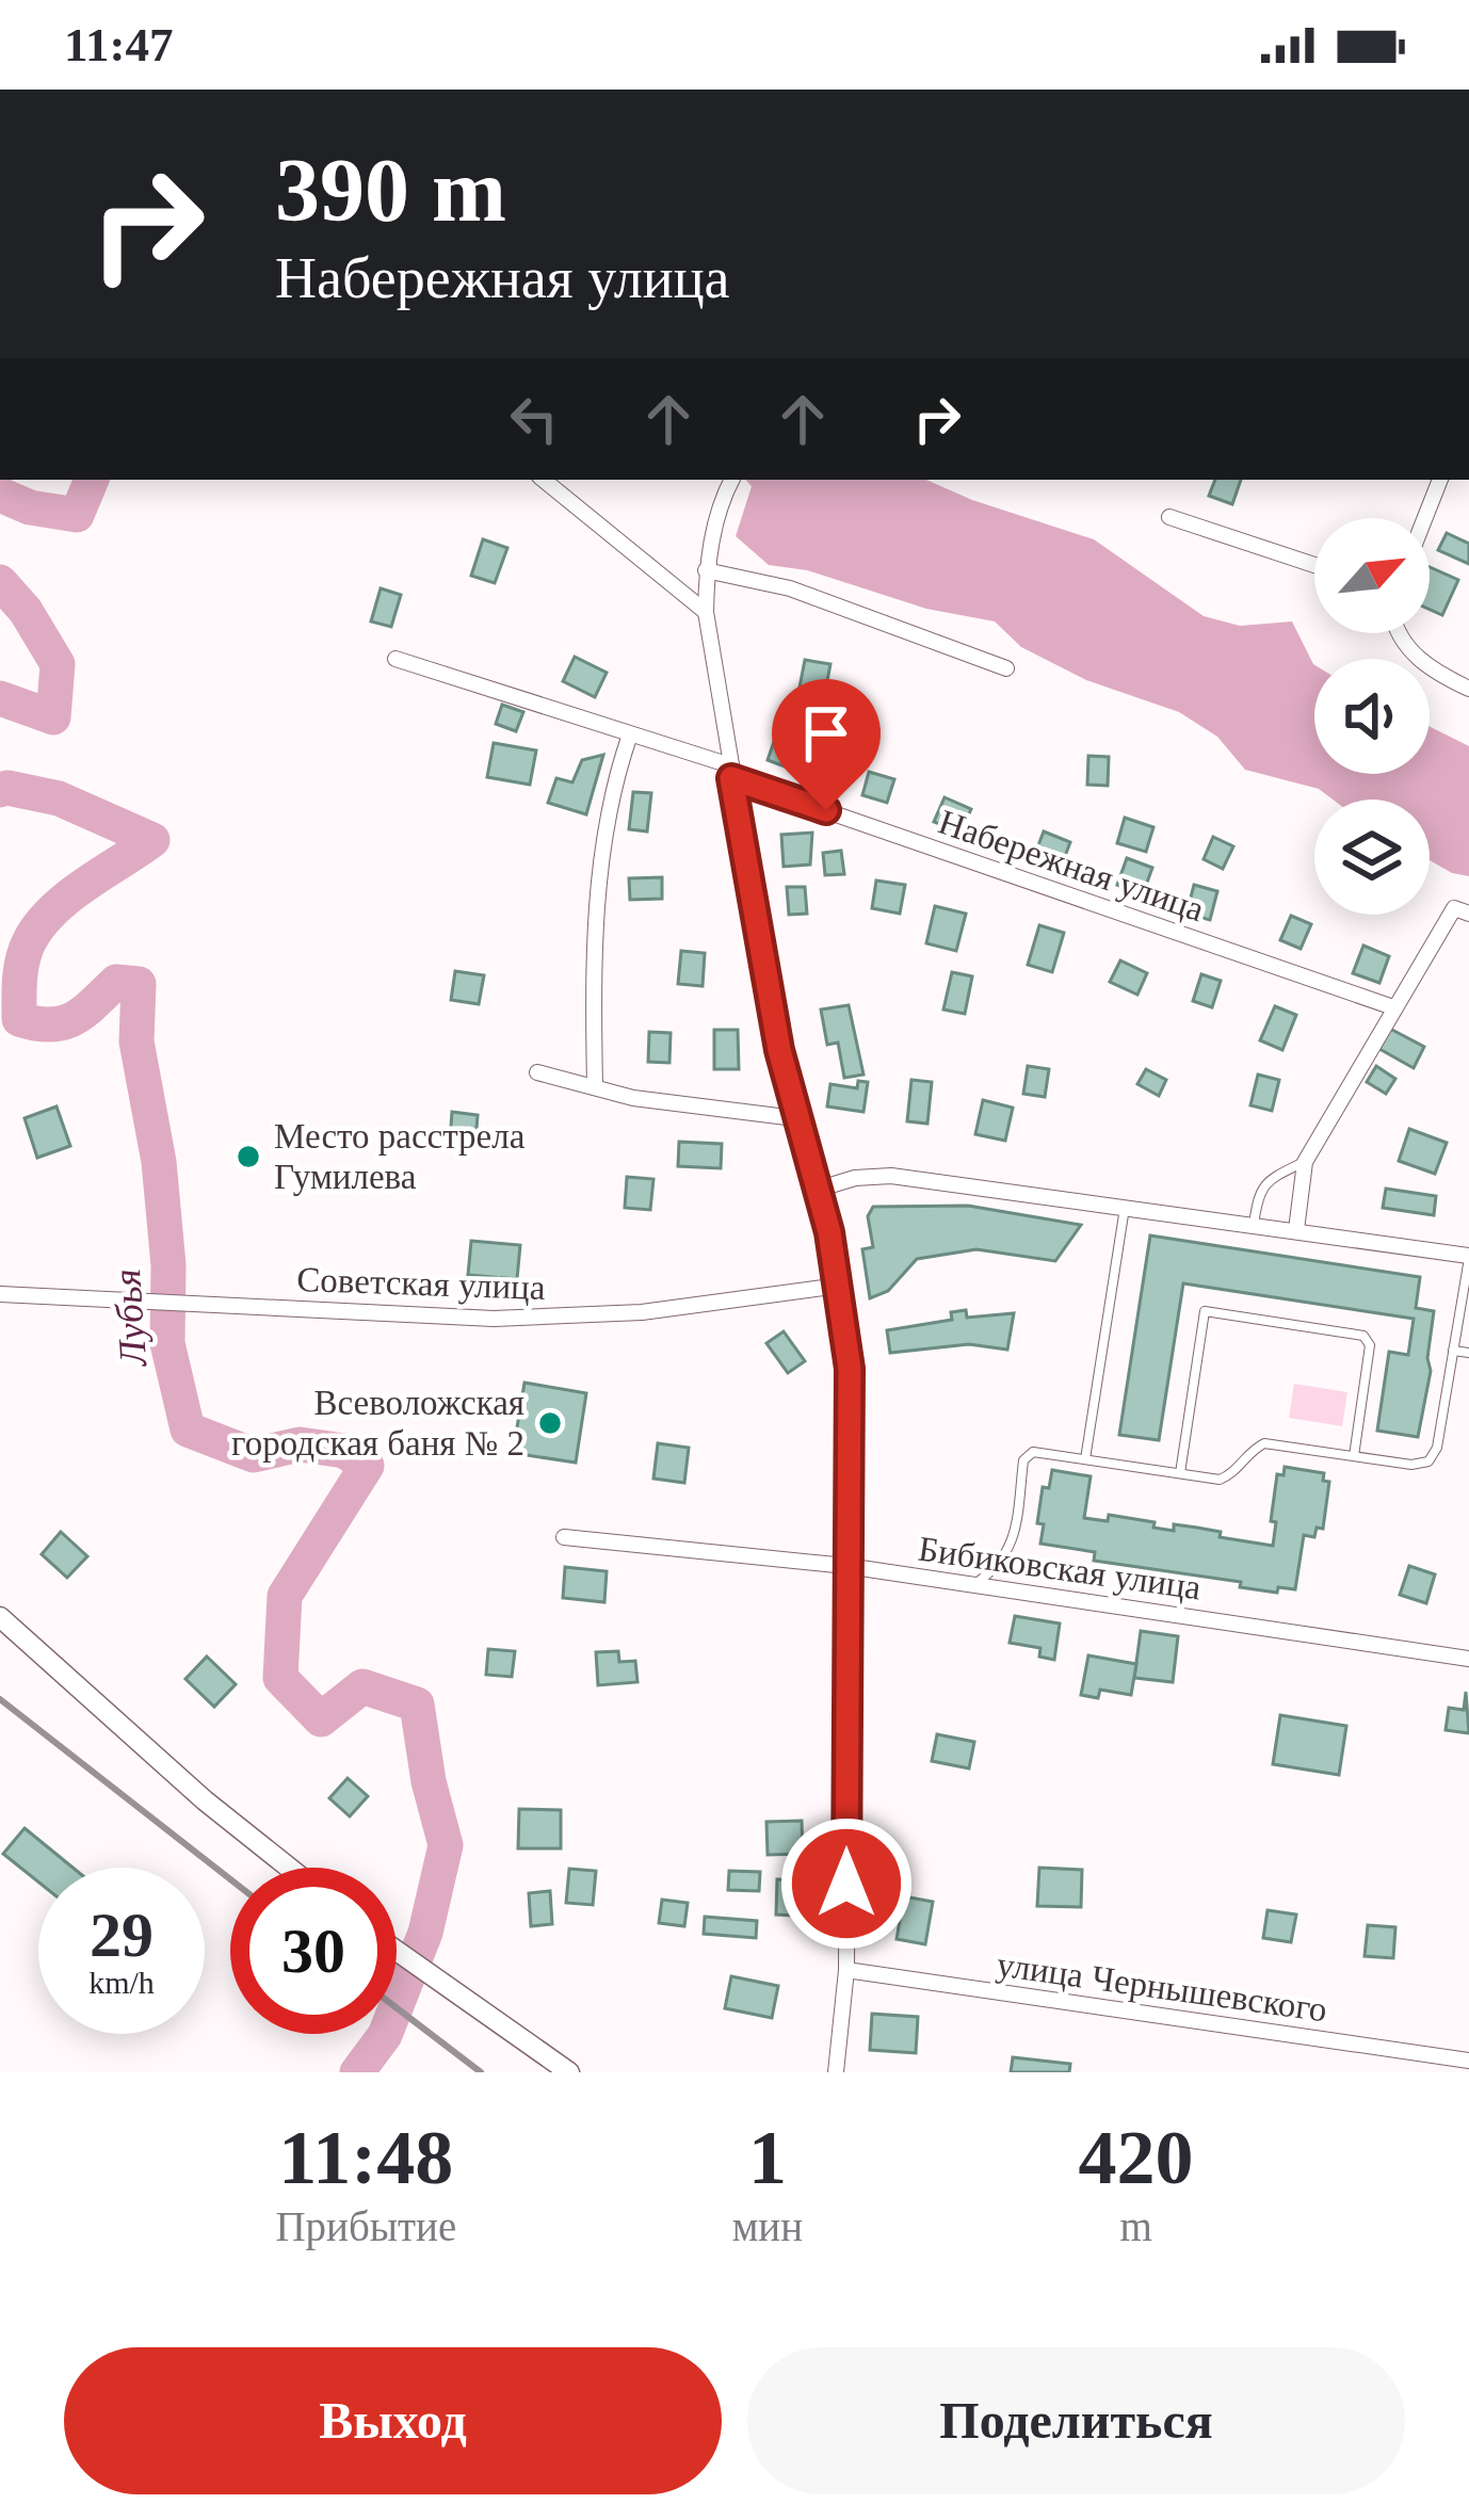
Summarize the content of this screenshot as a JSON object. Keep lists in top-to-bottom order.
{
  "streets": {
    "street": [
      "Набережная улица",
      "Советская улица",
      "Бибиковская улица",
      "улица Чернышевского"
    ]
  },
  "water": ["Лубья"],
  "places": ["Место расстрела Гумилева", "Всеволожская городская баня № 2"],
  "north": "top right",
  "page": {
    "status": "11:47",
    "turn": ["390 m", "Набережная улица"],
    "speed": "29 km/h",
    "limit": "30",
    "eta": [
      "11:48",
      "Прибытие",
      "1",
      "мин",
      "420",
      "m"
    ],
    "buttons": ["Выход", "Поделиться"]
  }
}
